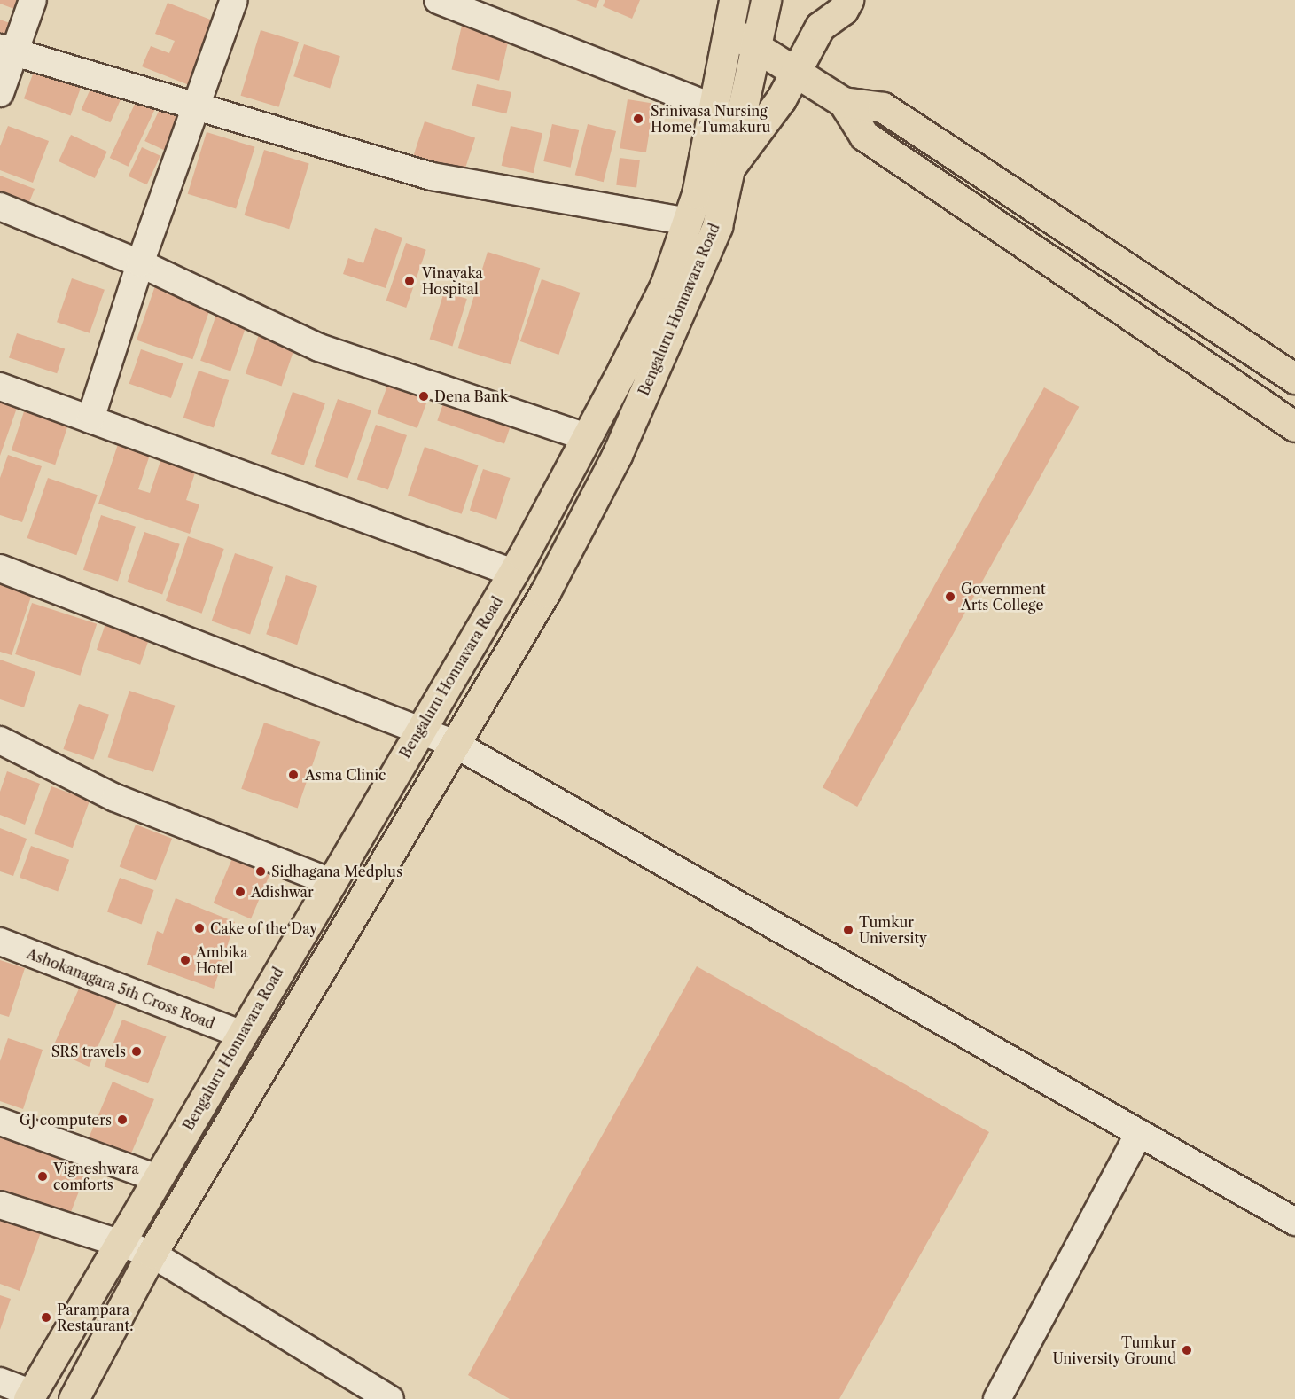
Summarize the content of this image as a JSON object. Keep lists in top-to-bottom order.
{
  "streets": {
    "main road": ["Bengaluru Honnavara Road"],
    "street": ["Ashokanagara 5th Cross Road"]
  },
  "crossings": [
    ["Bengaluru Honnavara Road", "Ashokanagara 5th Cross Road"]
  ],
  "places": [
    "Srinivasa Nursing Home, Tumakuru",
    "Vinayaka Hospital",
    "Dena Bank",
    "Government Arts College",
    "Asma Clinic",
    "Sidhagana Medplus",
    "Adishwar",
    "Cake of the Day",
    "Tumkur University",
    "Ambika Hotel",
    "SRS travels",
    "GJ computers",
    "Vigneshwara comforts",
    "Parampara Restaurant.",
    "Tumkur University Ground"
  ]
}
